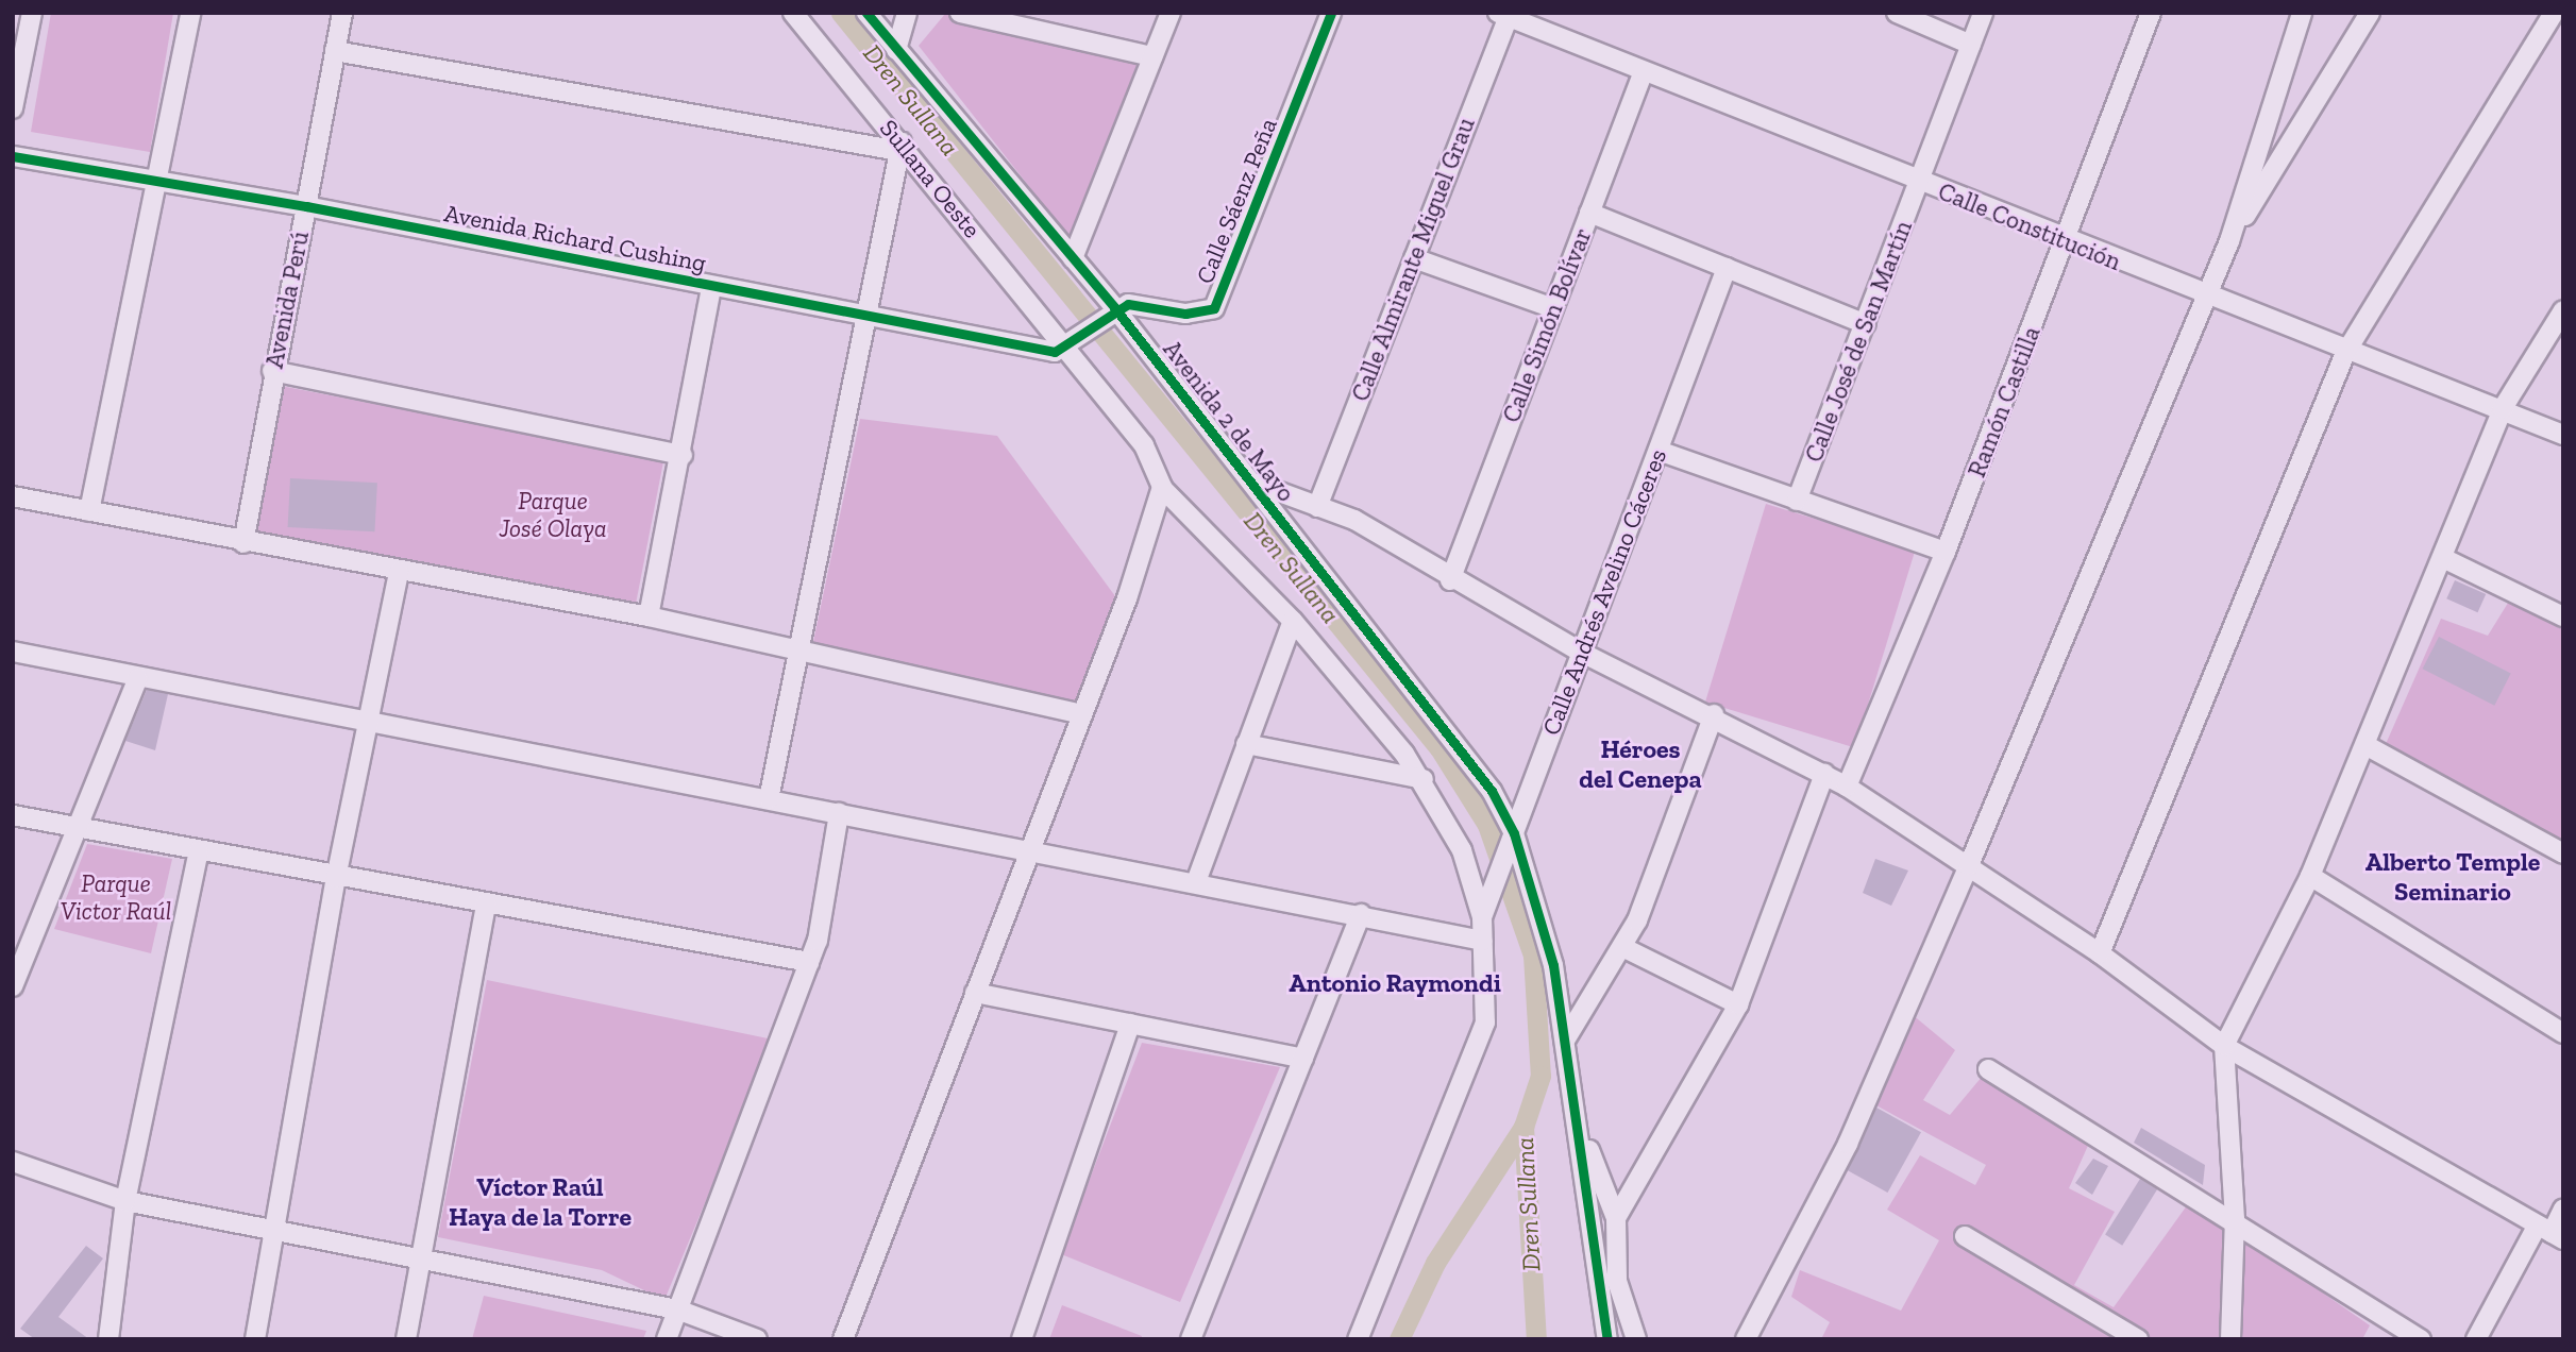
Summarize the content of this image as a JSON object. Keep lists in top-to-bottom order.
{
  "streets": {
    "street": [
      "Sullana Oeste",
      "Calle Sáenz Peña",
      "Calle Constitución",
      "Avenida Richard Cushing",
      "Calle Almirante Miguel Grau",
      "Avenida Perú",
      "Calle Simón Bolívar",
      "Calle José de San Martín",
      "Ramón Castilla",
      "Avenida 2 de Mayo",
      "Calle Andrés Avelino Cáceres"
    ]
  },
  "crossings": [
    ["Sullana Oeste", "Avenida Richard Cushing"],
    ["Calle Sáenz Peña", "Avenida 2 de Mayo"],
    ["Calle Constitución", "Calle Almirante Miguel Grau"],
    ["Calle Constitución", "Calle Simón Bolívar"],
    ["Calle Constitución", "Calle José de San Martín"],
    ["Calle Constitución", "Ramón Castilla"],
    ["Avenida Richard Cushing", "Avenida Perú"],
    ["Avenida 2 de Mayo", "Calle Andrés Avelino Cáceres"]
  ],
  "districts": [
    "Héroes del Cenepa",
    "Alberto Temple Seminario",
    "Antonio Raymondi",
    "Víctor Raúl Haya de la Torre"
  ],
  "water": ["Dren Sullana"],
  "parks": ["Parque José Olaya", "Parque Victor Raúl"]
}
